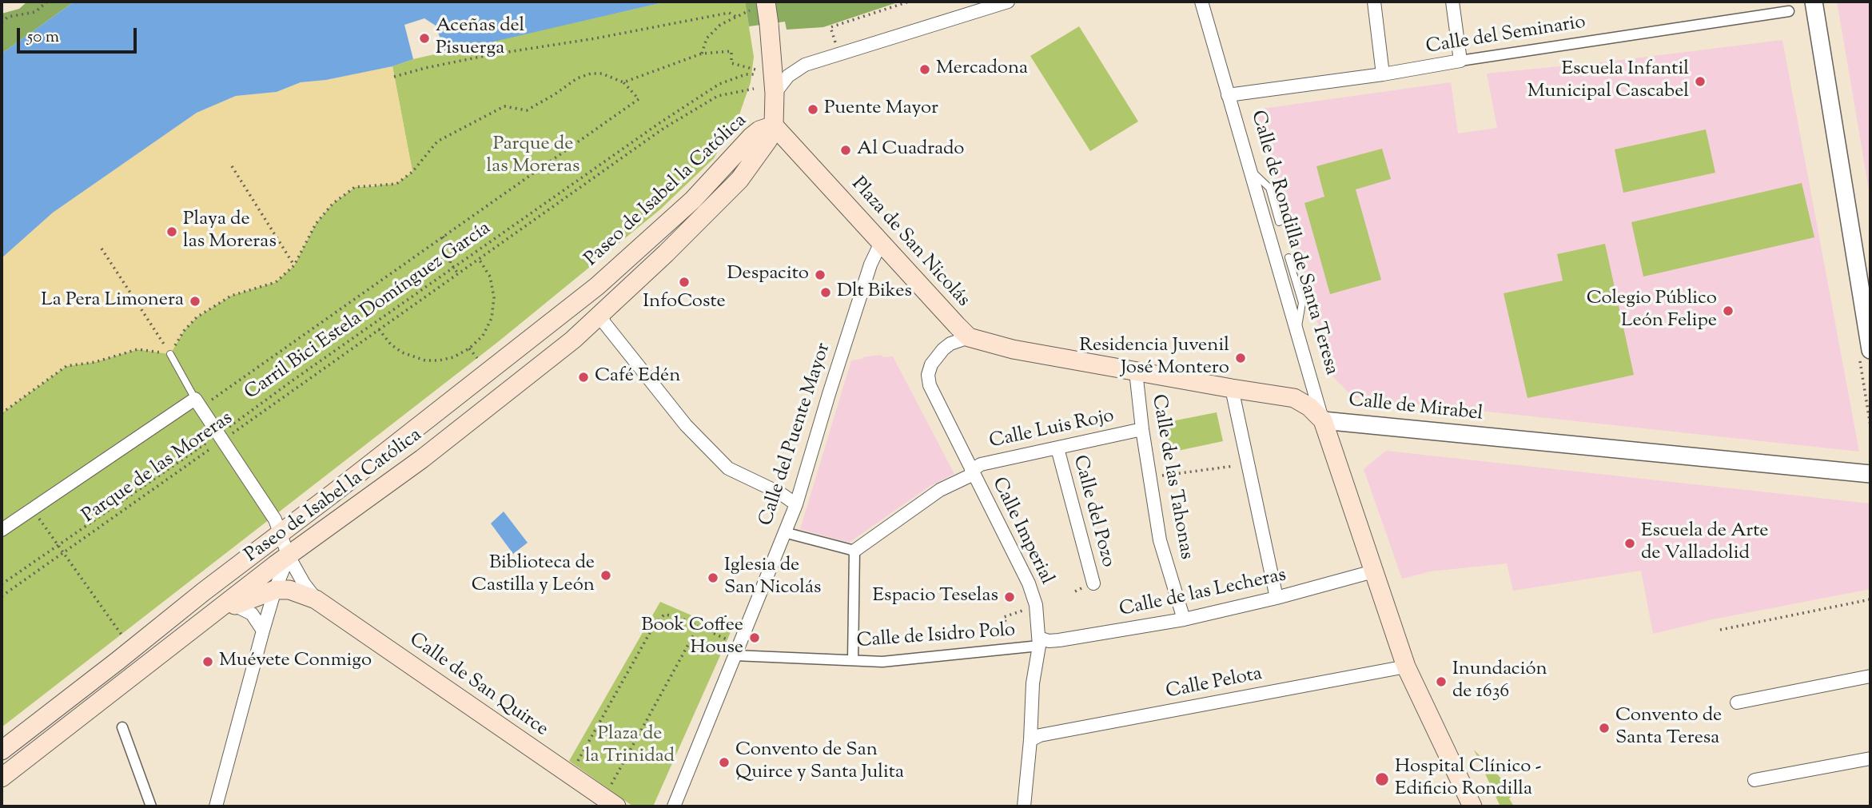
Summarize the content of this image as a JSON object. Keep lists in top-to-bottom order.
{
  "streets": {
    "main road": [
      "Paseo de Isabel la Católica",
      "Plaza de San Nicolás",
      "Calle de Rondilla de Santa Teresa",
      "Calle de Mirabel",
      "Calle de San Quirce"
    ],
    "street": [
      "Calle del Seminario",
      "Calle Luis Rojo",
      "Calle del Puente Mayor",
      "Calle de las Tahonas",
      "Calle del Pozo",
      "Calle Imperial",
      "Calle de las Lecheras",
      "Calle de Isidro Polo",
      "Calle Pelota"
    ],
    "path": ["Carril Bici Estela Domínguez García", "Parque de las Moreras"]
  },
  "crossings": [
    ["Calle del Seminario", "Calle de Rondilla de Santa Teresa"],
    ["Paseo de Isabel la Católica", "Plaza de San Nicolás"],
    ["Paseo de Isabel la Católica", "Calle de San Quirce"],
    ["Plaza de San Nicolás", "Calle de Mirabel"],
    ["Plaza de San Nicolás", "Calle del Puente Mayor"],
    ["Plaza de San Nicolás", "Calle Imperial"],
    ["Calle de Rondilla de Santa Teresa", "Calle de Mirabel"],
    ["Calle de Rondilla de Santa Teresa", "Calle de las Lecheras"],
    ["Calle de Rondilla de Santa Teresa", "Calle Pelota"],
    ["Carril Bici Estela Domínguez García", "Parque de las Moreras"],
    ["Carril Bici Estela Domínguez García", "Calle de San Quirce"],
    ["Calle de Mirabel", "Calle de las Tahonas"],
    ["Calle de Mirabel", "Calle Imperial"],
    ["Calle Luis Rojo", "Calle de las Tahonas"],
    ["Calle Luis Rojo", "Calle del Pozo"],
    ["Calle Luis Rojo", "Calle Imperial"],
    ["Calle del Puente Mayor", "Calle de Isidro Polo"],
    ["Parque de las Moreras", "Calle de San Quirce"],
    ["Calle de las Tahonas", "Calle de las Lecheras"],
    ["Calle Imperial", "Calle de las Lecheras"],
    ["Calle Imperial", "Calle de Isidro Polo"],
    ["Calle Imperial", "Calle Pelota"],
    ["Calle de las Lecheras", "Calle de Isidro Polo"]
  ],
  "parks": ["Parque de las Moreras", "Plaza de la Trinidad"],
  "places": [
    "Aceñas del Pisuerga",
    "Mercadona",
    "Escuela Infantil Municipal Cascabel",
    "Puente Mayor",
    "Al Cuadrado",
    "Playa de las Moreras",
    "Despacito",
    "InfoCoste",
    "Dlt Bikes",
    "La Pera Limonera",
    "Colegio Público León Felipe",
    "Residencia Juvenil José Montero",
    "Café Edén",
    "Escuela de Arte de Valladolid",
    "Biblioteca de Castilla y León",
    "Iglesia de San Nicolás",
    "Espacio Teselas",
    "Book Coffee House",
    "Muévete Conmigo",
    "Inundación de 1636",
    "Convento de Santa Teresa",
    "Convento de San Quirce y Santa Julita",
    "Hospital Clínico - Edificio Rondilla"
  ],
  "scale_bar": "50 m"
}
